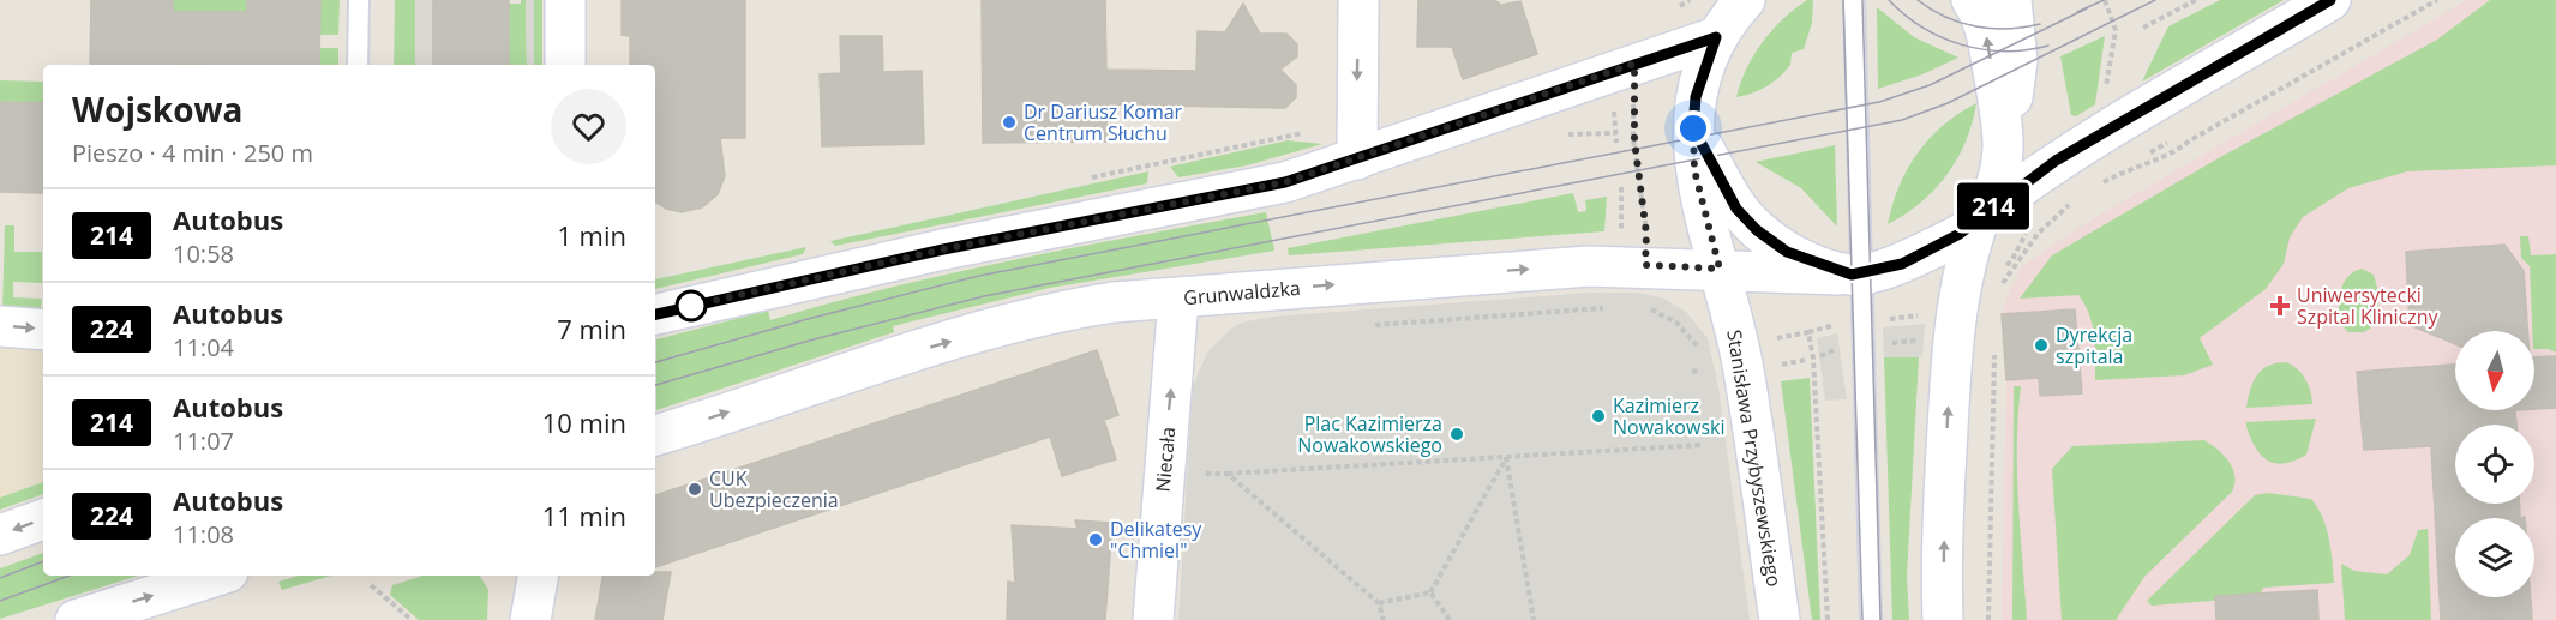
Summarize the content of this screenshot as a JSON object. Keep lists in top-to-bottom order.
{
  "streets": {
    "street": ["Grunwaldzka", "Stanisława Przybyszewskiego", "Niecała"]
  },
  "crossings": [
    ["Grunwaldzka", "Stanisława Przybyszewskiego"],
    ["Grunwaldzka", "Niecała"]
  ],
  "one_way": ["Niecała"],
  "places": {
    "other": [
      "Dr Dariusz Komar Centrum Słuchu",
      "Dyrekcja szpitala",
      "Kazimierz Nowakowski",
      "Plac Kazimierza Nowakowskiego",
      "CUK Ubezpieczenia",
      "Delikatesy \"Chmiel\""
    ],
    "health": ["Uniwersytecki Szpital Kliniczny"]
  },
  "lines": ["bus line 214"],
  "north": "bottom",
  "page": {
    "on_map": "214",
    "heading": ["Wojskowa", "Pieszo · 4 min · 250 m"],
    "list": [
      {
        "mark": "214",
        "name": "Autobus",
        "note": "10:58",
        "value": "1 min"
      },
      {
        "mark": "224",
        "name": "Autobus",
        "note": "11:04",
        "value": "7 min"
      },
      {
        "mark": "214",
        "name": "Autobus",
        "note": "11:07",
        "value": "10 min"
      },
      {
        "mark": "224",
        "name": "Autobus",
        "note": "11:08",
        "value": "11 min"
      }
    ]
  }
}
